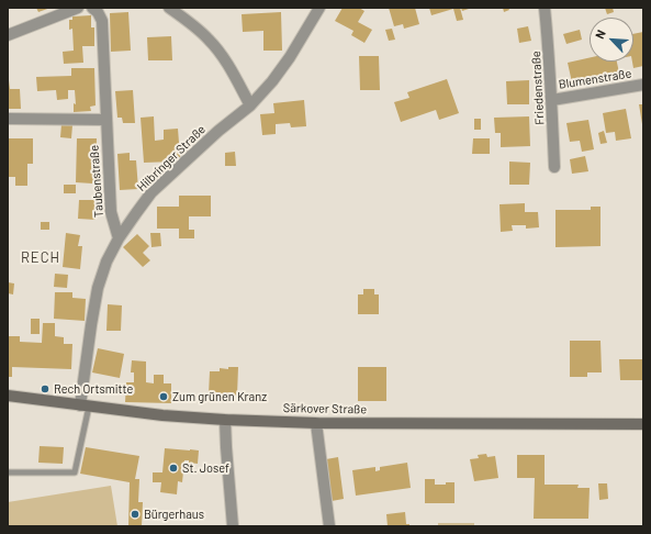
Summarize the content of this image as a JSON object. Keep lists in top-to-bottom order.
{
  "streets": {
    "main road": ["Särkover Straße"],
    "street": [
      "Blumenstraße",
      "Friedenstraße",
      "Hilbringer Straße",
      "Taubenstraße"
    ]
  },
  "crossings": [
    ["Blumenstraße", "Friedenstraße"],
    ["Hilbringer Straße", "Taubenstraße"],
    ["Hilbringer Straße", "Särkover Straße"]
  ],
  "districts": ["RECH"],
  "places": [
    "Rech Ortsmitte",
    "Zum grünen Kranz",
    "St. Josef",
    "Bürgerhaus"
  ],
  "north": "top left"
}
